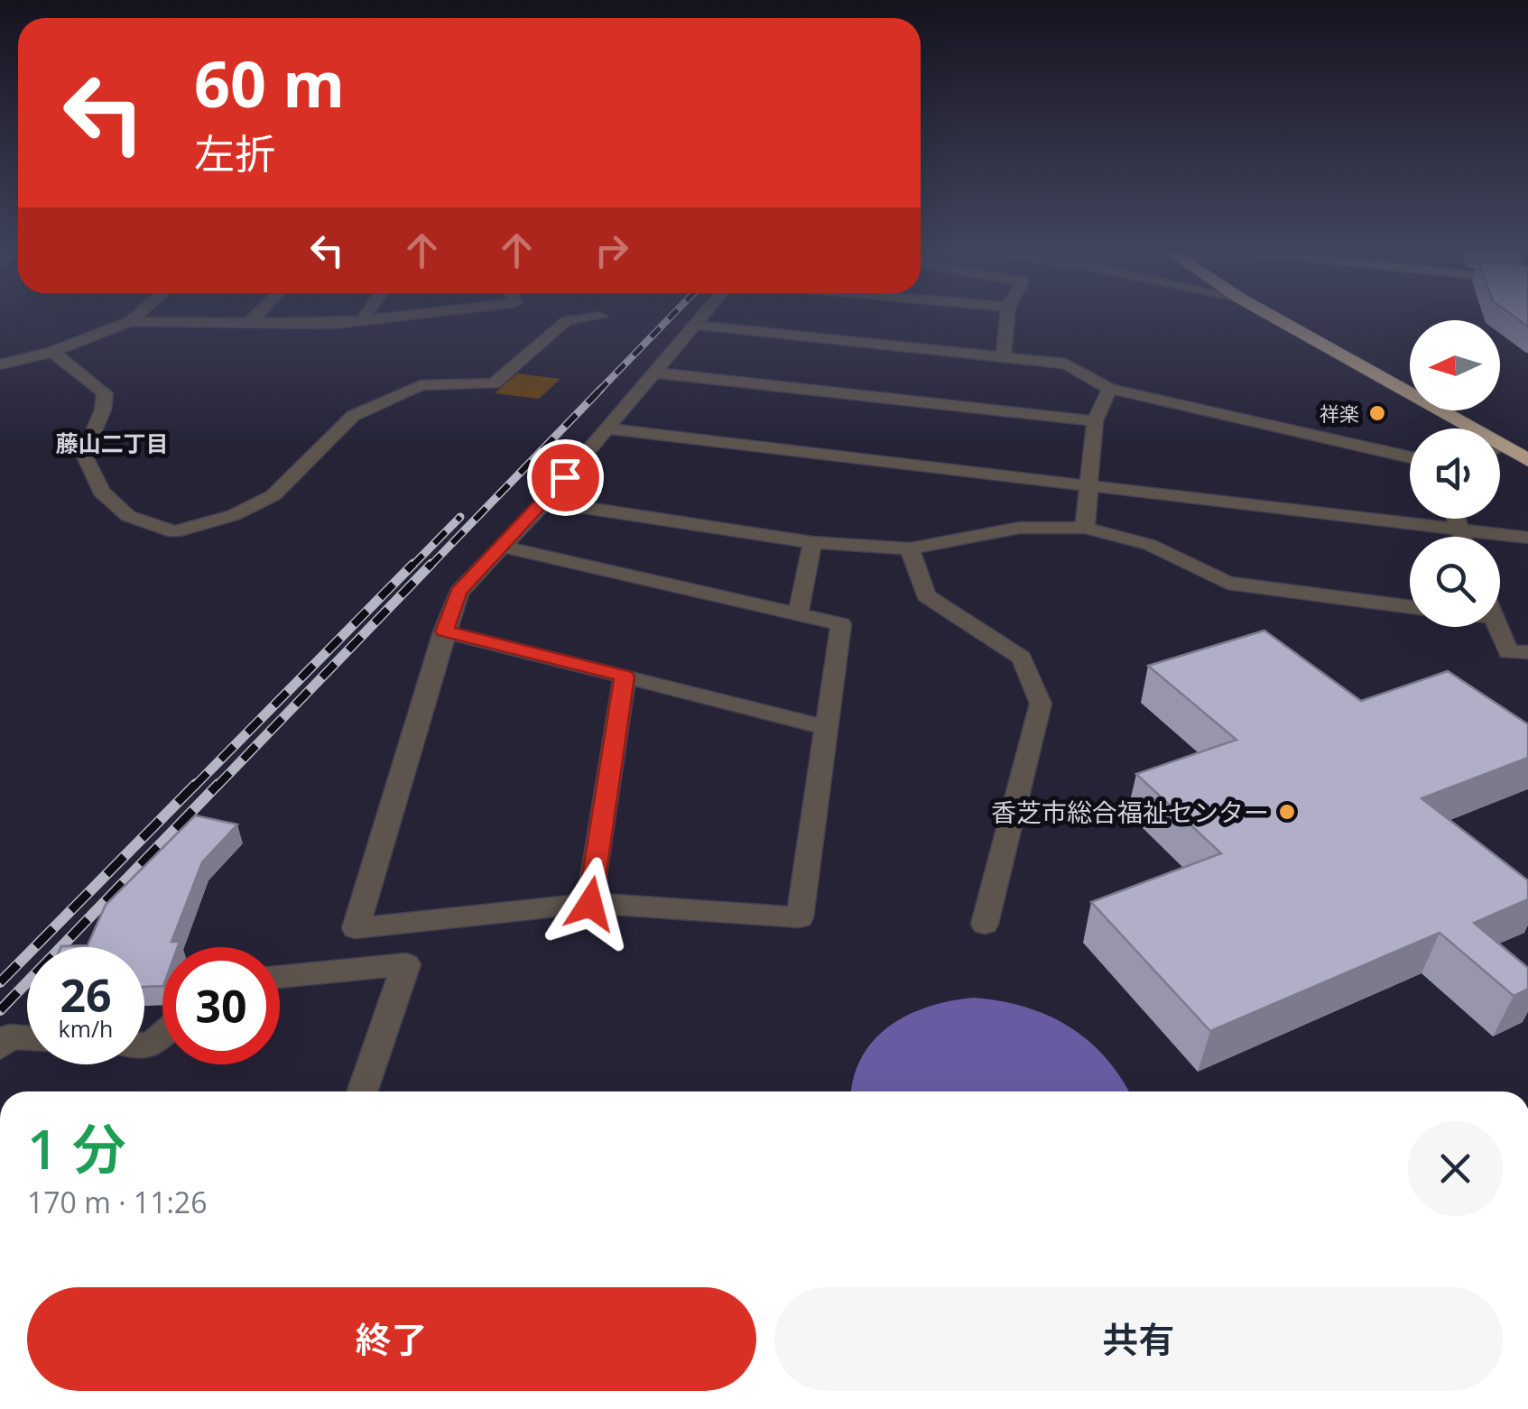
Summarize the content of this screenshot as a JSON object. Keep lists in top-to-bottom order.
{
  "districts": ["藤山二丁目"],
  "places": ["祥楽", "香芝市総合福祉センター"],
  "north": "left",
  "page": {
    "turn": ["60 m", "左折"],
    "speed": "26 km/h",
    "limit": "30",
    "heading": ["1 分", "170 m · 11:26"],
    "buttons": ["終了", "共有"]
  }
}
